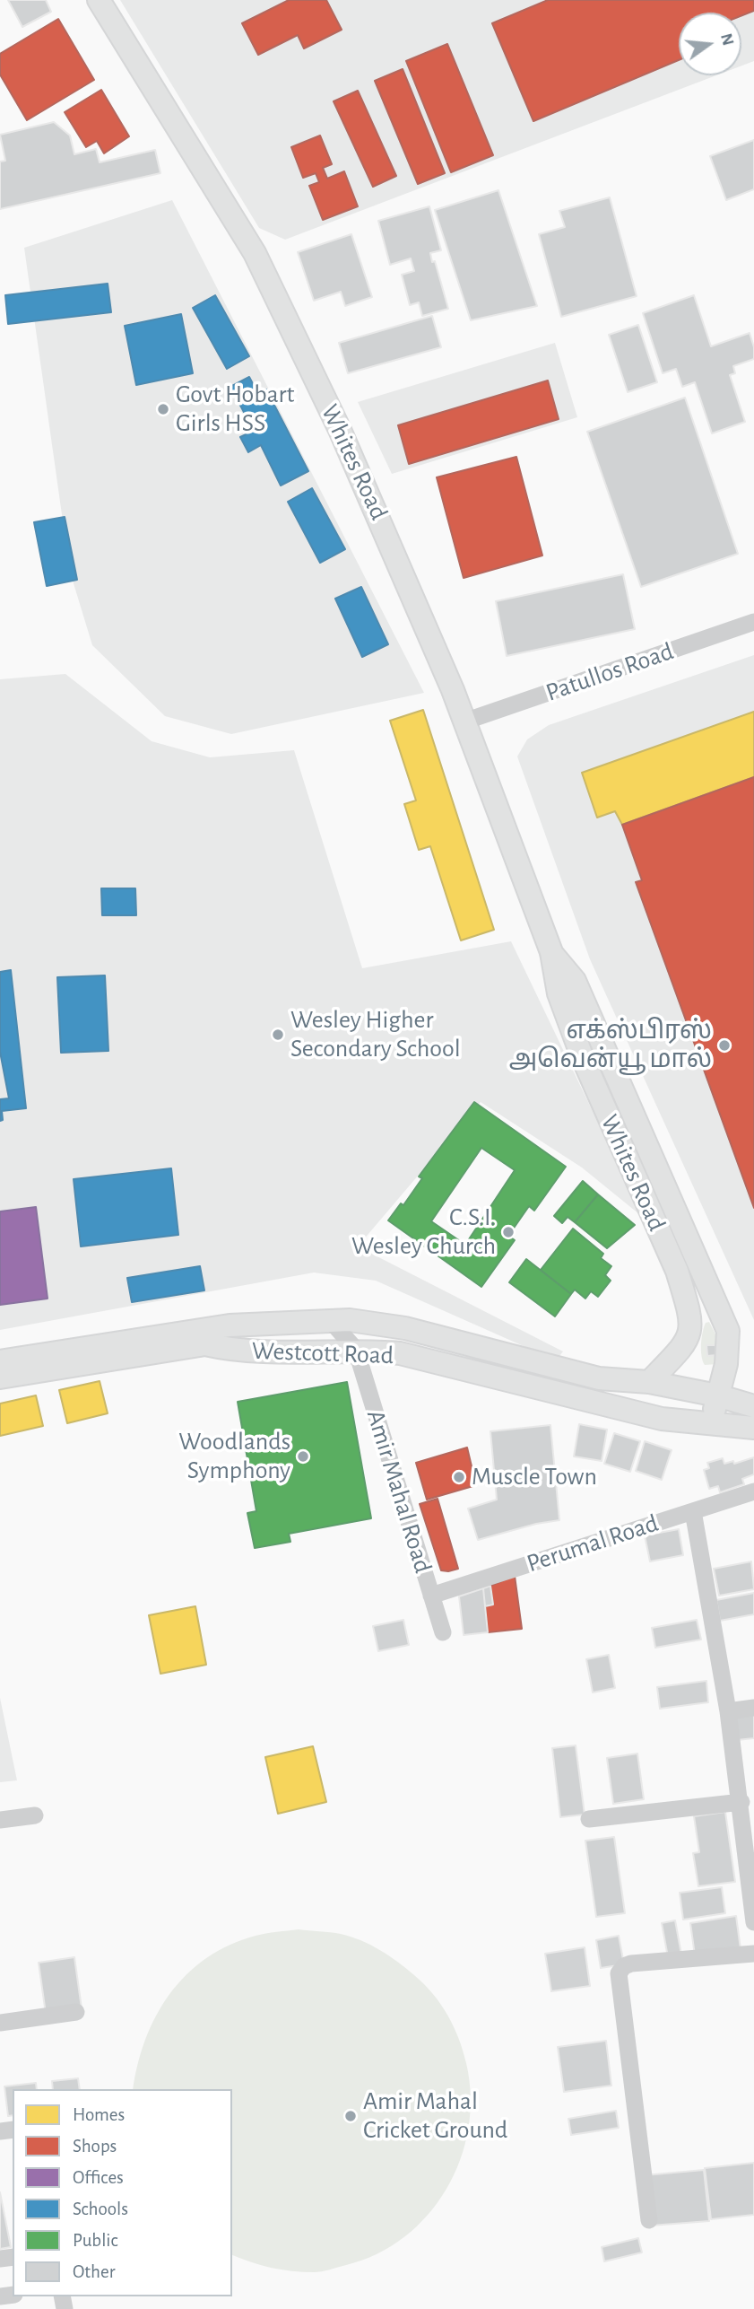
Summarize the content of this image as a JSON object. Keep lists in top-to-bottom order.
{
  "streets": {
    "main road": ["Whites Road", "Westcott Road"],
    "street": ["Patullos Road", "Amir Mahal Road", "Perumal Road"]
  },
  "crossings": [
    ["Whites Road", "Patullos Road"],
    ["Whites Road", "Westcott Road"],
    ["Westcott Road", "Amir Mahal Road"],
    ["Amir Mahal Road", "Perumal Road"]
  ],
  "places": [
    "Govt Hobart Girls HSS",
    "Wesley Higher Secondary School",
    "எக்ஸ்பிரஸ் அவென்யூ மால்",
    "C.S.I. Wesley Church",
    "Woodlands Symphony",
    "Muscle Town",
    "Amir Mahal Cricket Ground"
  ],
  "legend": [
    "Homes",
    "Shops",
    "Offices",
    "Schools",
    "Public",
    "Other"
  ],
  "north": "right"
}
